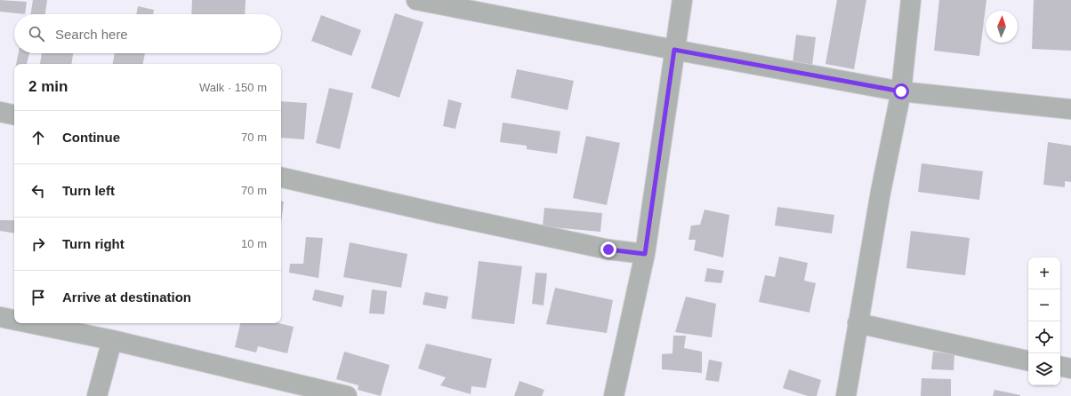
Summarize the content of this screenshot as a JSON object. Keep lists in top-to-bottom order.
{
  "north": "top",
  "page": {
    "search": "Search here",
    "heading": ["2 min", "Walk · 150 m"],
    "list": [
      ["Continue", "70 m"],
      ["Turn left", "70 m"],
      ["Turn right", "10 m"],
      "Arrive at destination"
    ],
    "map_buttons": ["+", "−"]
  }
}
